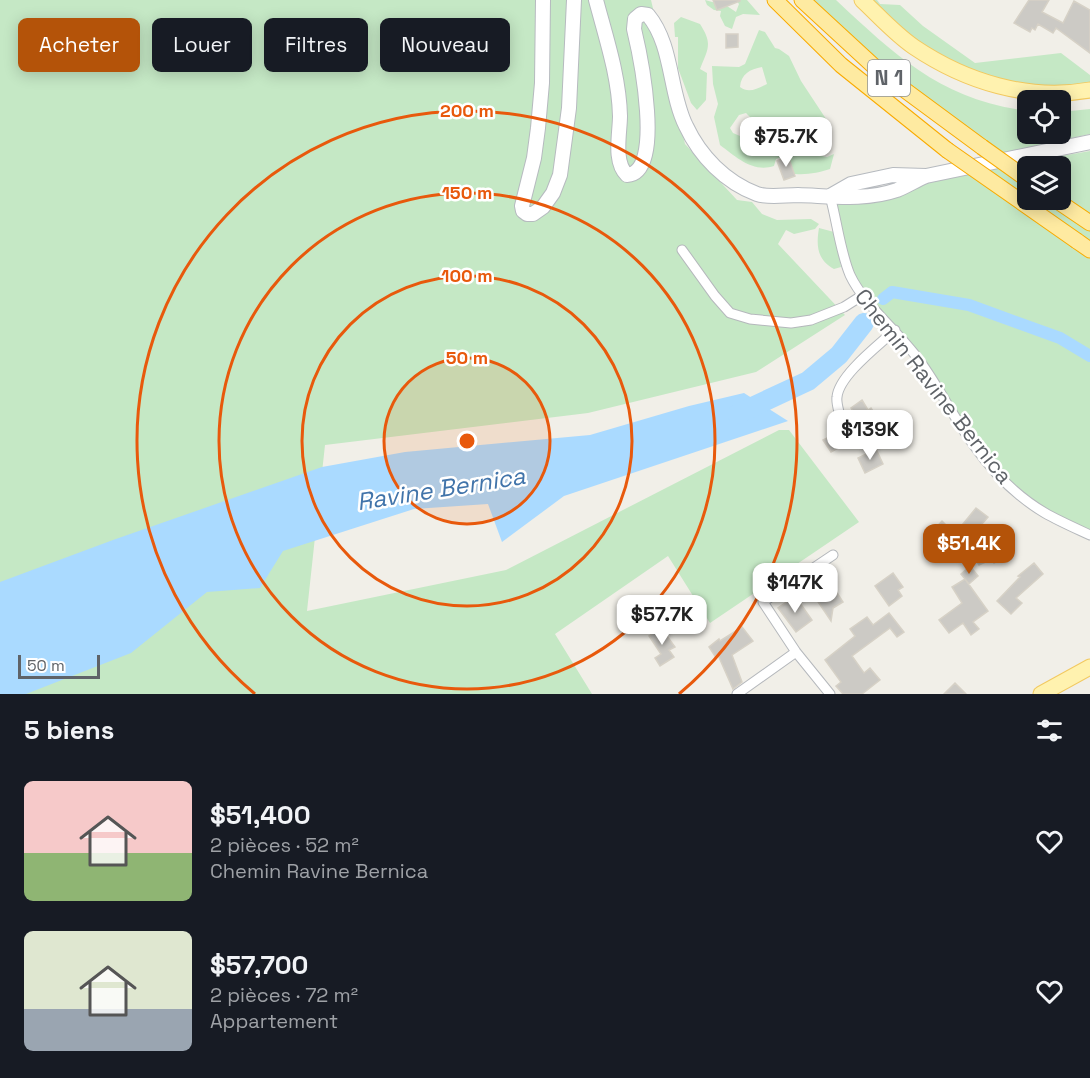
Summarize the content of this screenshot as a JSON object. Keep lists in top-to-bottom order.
{
  "streets": {
    "highway": ["N 1"],
    "street": ["Chemin Ravine Bernica"]
  },
  "water": ["Ravine Bernica"],
  "scale_bar": "50 m",
  "page": {
    "chip": [
      "Acheter",
      "Louer",
      "Filtres",
      "Nouveau"
    ],
    "price": [
      "$75.7K",
      "$139K",
      "$51.4K",
      "$147K",
      "$57.7K"
    ],
    "scale": "50 m",
    "heading": "5 biens",
    "list": [
      {
        "name": "$51,400",
        "note": "2 pièces · 52 m² · Chemin Ravine Bernica"
      },
      {
        "name": "$57,700",
        "note": "2 pièces · 72 m² · Appartement"
      }
    ]
  },
  "rings": [
    "200 m",
    "150 m",
    "100 m",
    "50 m"
  ]
}
